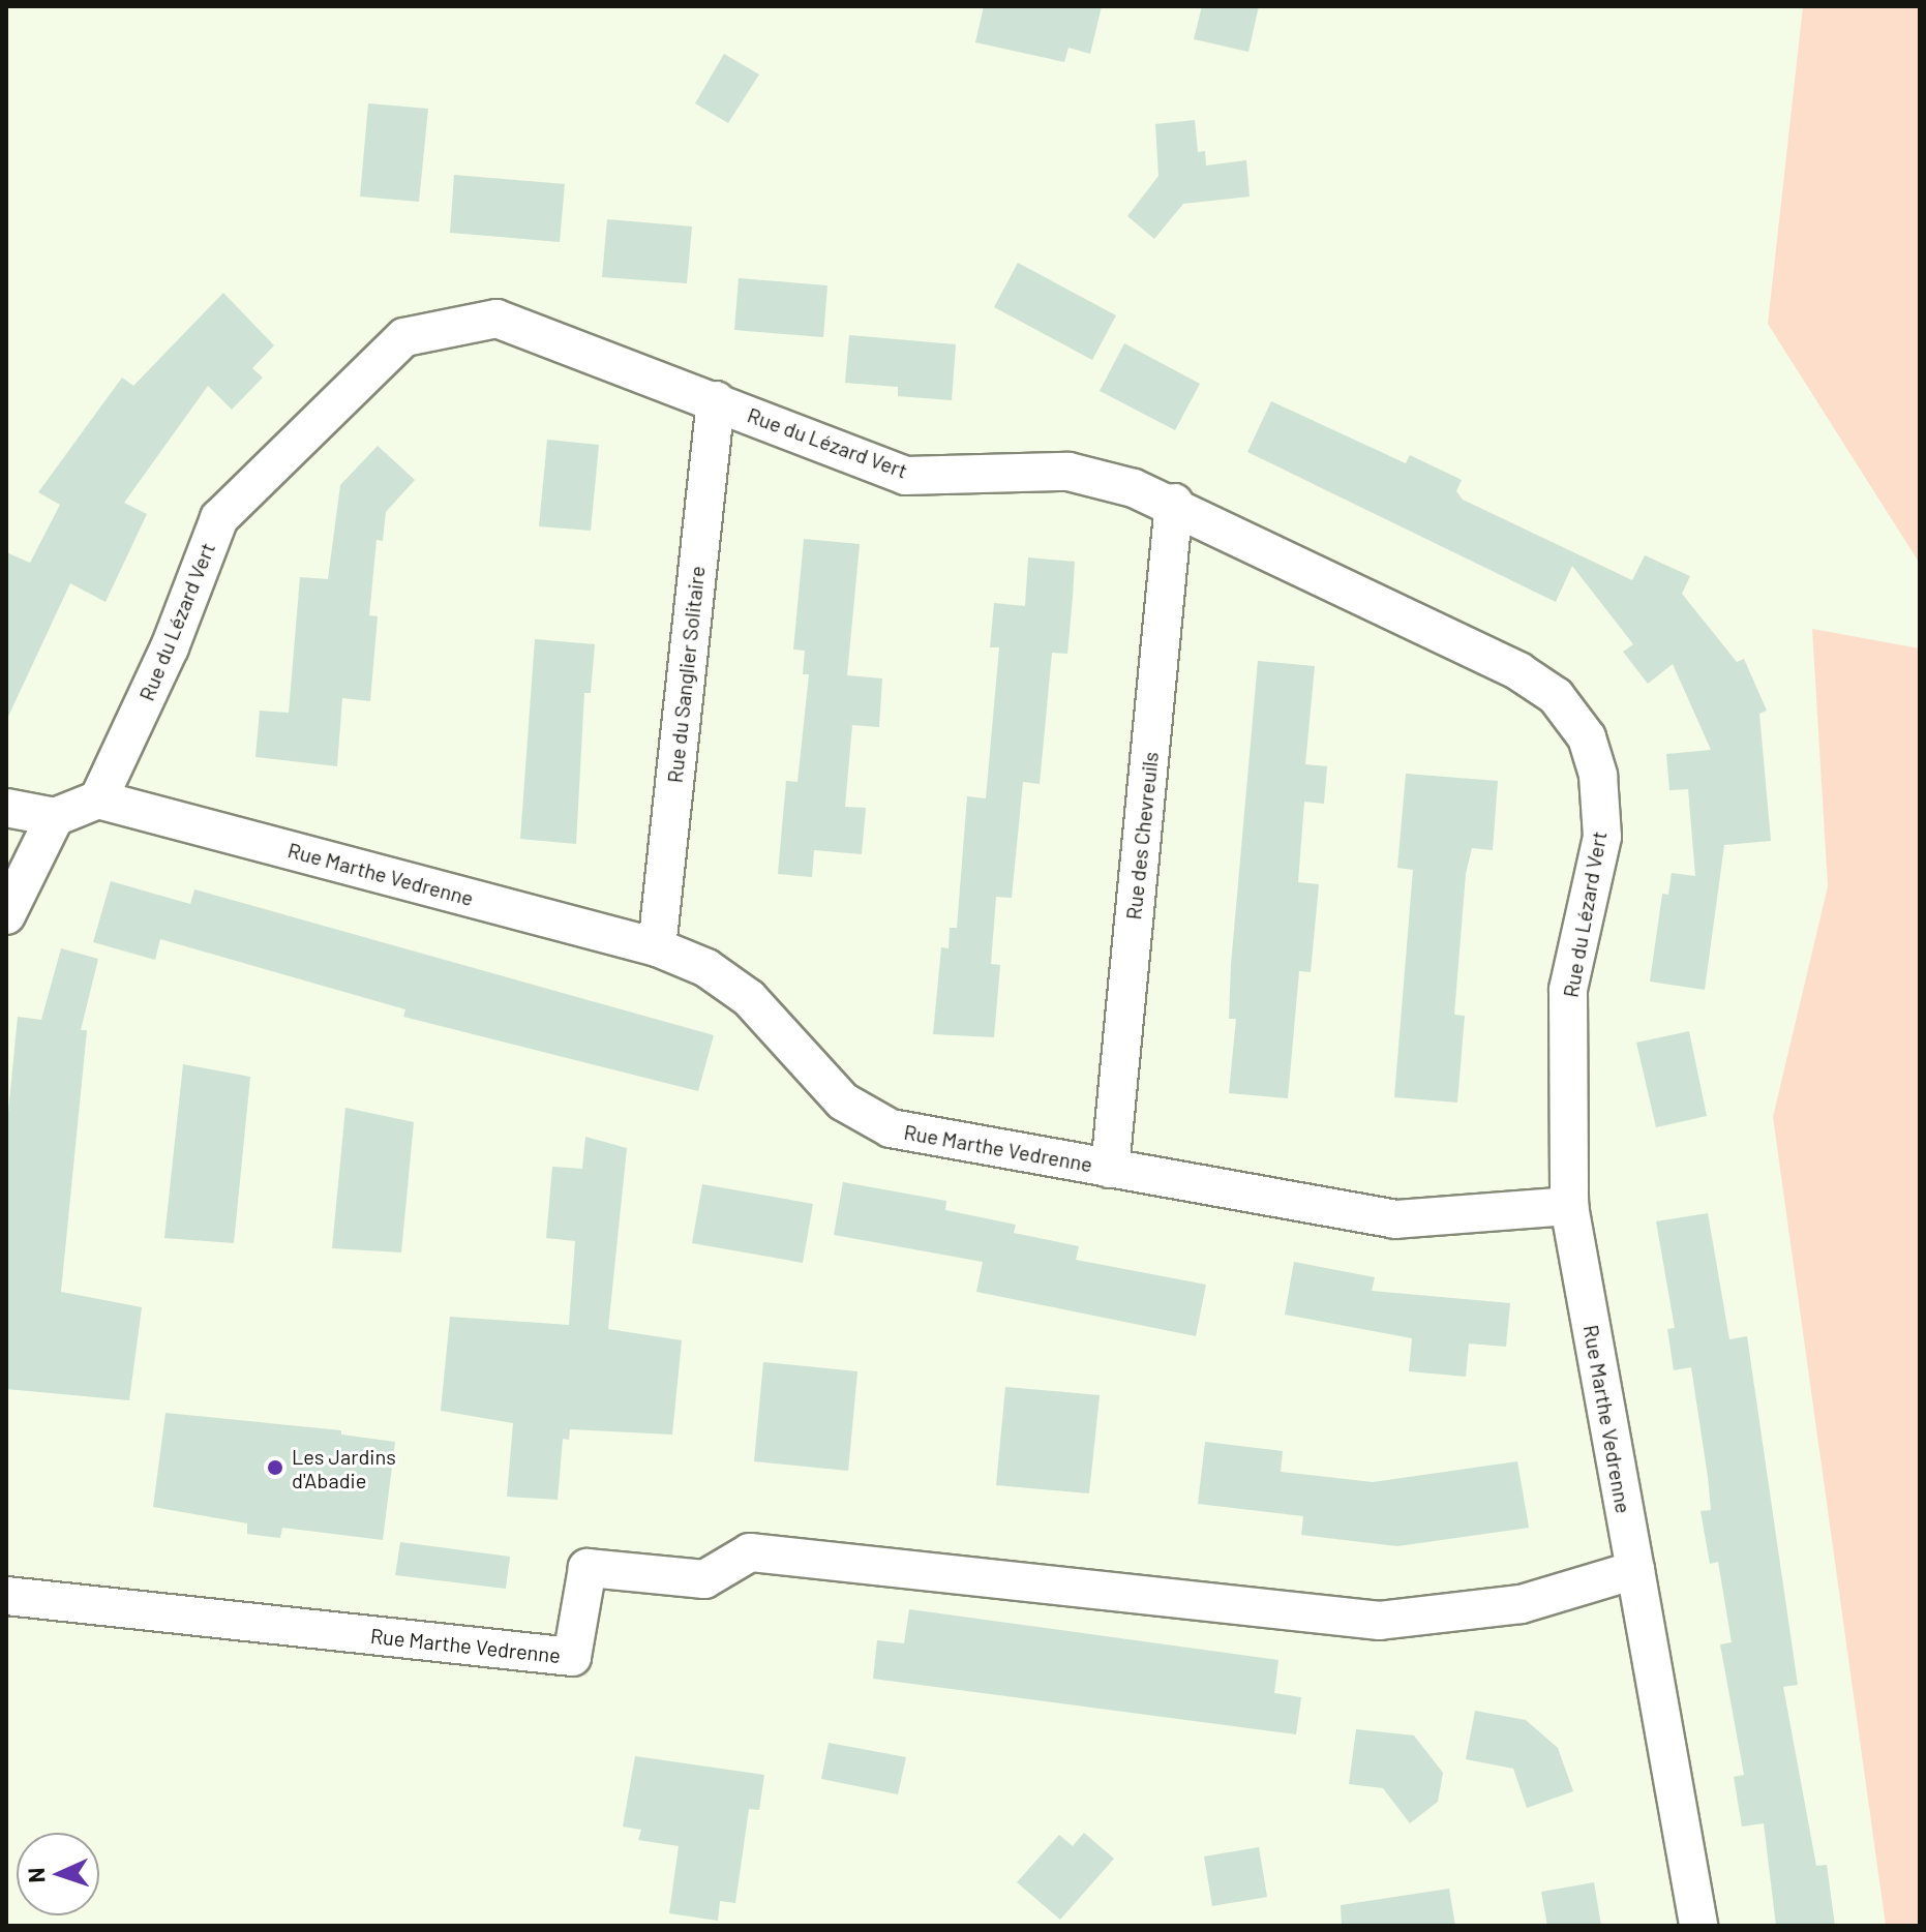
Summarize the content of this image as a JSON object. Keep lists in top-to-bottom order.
{
  "streets": {
    "street": [
      "Rue du Lézard Vert",
      "Rue du Sanglier Solitaire",
      "Rue des Chevreuils",
      "Rue Marthe Vedrenne"
    ]
  },
  "crossings": [
    ["Rue du Lézard Vert", "Rue du Sanglier Solitaire"],
    ["Rue du Lézard Vert", "Rue des Chevreuils"],
    ["Rue du Lézard Vert", "Rue Marthe Vedrenne"],
    ["Rue du Sanglier Solitaire", "Rue Marthe Vedrenne"],
    ["Rue des Chevreuils", "Rue Marthe Vedrenne"]
  ],
  "places": ["Les Jardins d'Abadie"],
  "north": "left"
}
